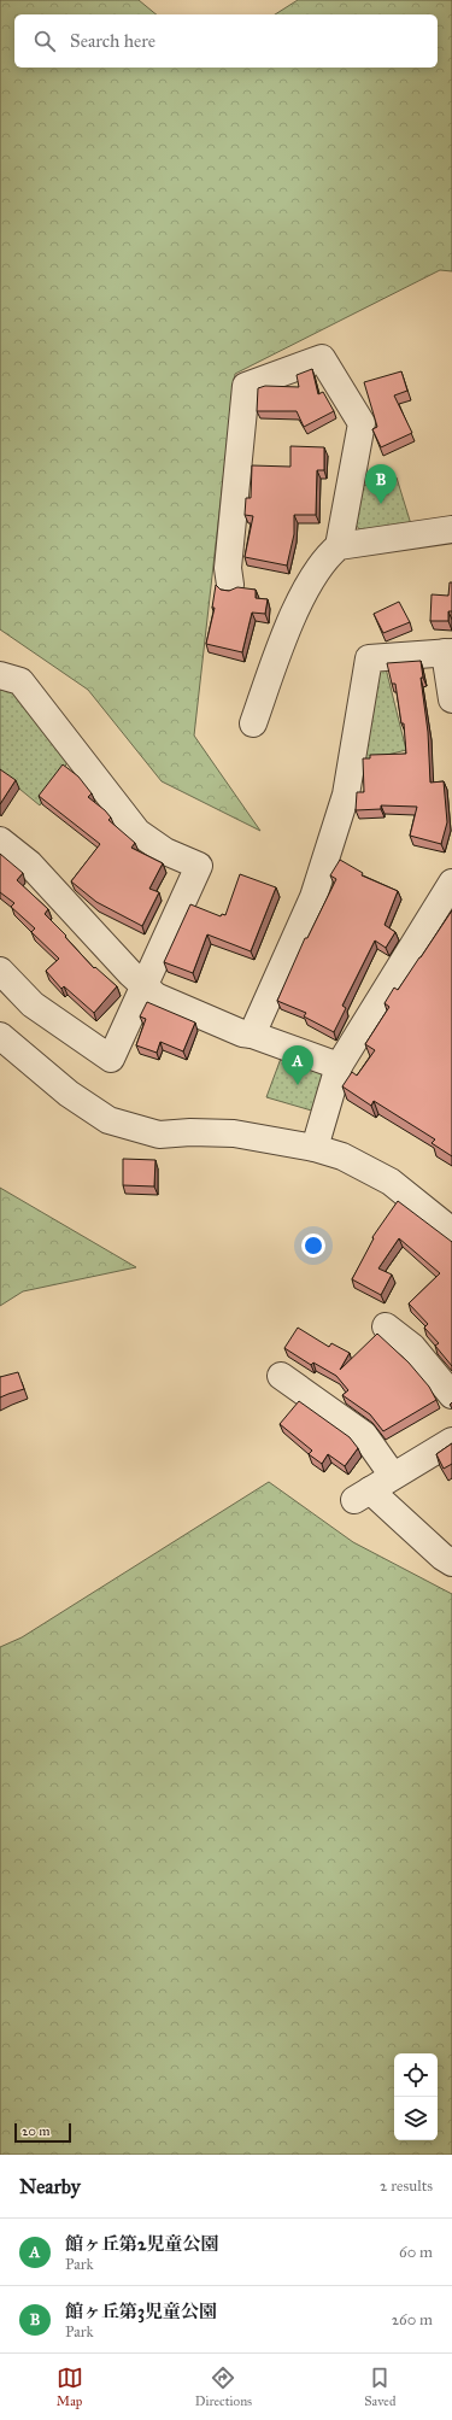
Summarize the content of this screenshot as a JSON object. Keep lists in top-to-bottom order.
{
  "scale_bar": "20 m",
  "page": {
    "search": "Search here",
    "pins": ["B", "A"],
    "scale": "20 m",
    "heading": ["Nearby", "2 results"],
    "list": [
      {
        "mark": "A",
        "name": "館ヶ丘第2児童公園",
        "note": "Park",
        "value": "60 m"
      },
      {
        "mark": "B",
        "name": "館ヶ丘第3児童公園",
        "note": "Park",
        "value": "260 m"
      }
    ],
    "nav": ["Map", "Directions", "Saved"]
  }
}
